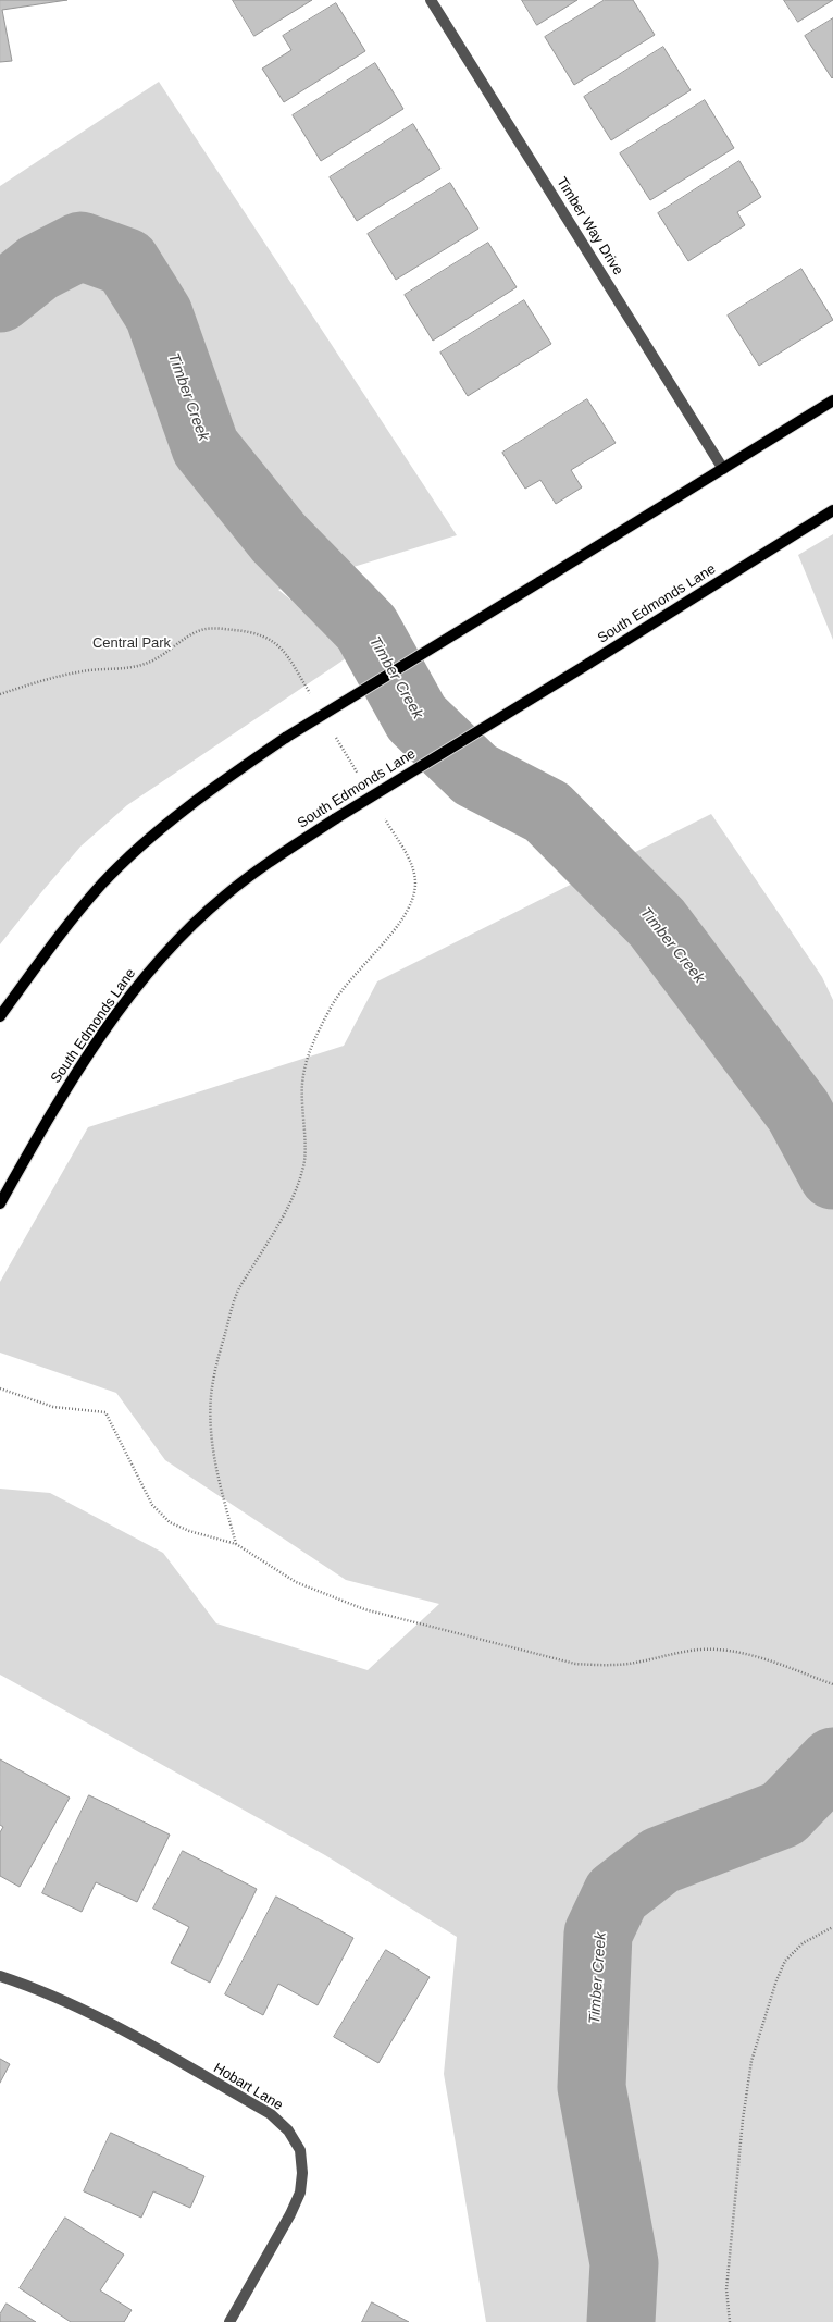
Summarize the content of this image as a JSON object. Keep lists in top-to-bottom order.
{
  "streets": {
    "main road": ["South Edmonds Lane"],
    "street": ["Timber Way Drive", "Hobart Lane"]
  },
  "water": ["Timber Creek"],
  "parks": ["Central Park"]
}
